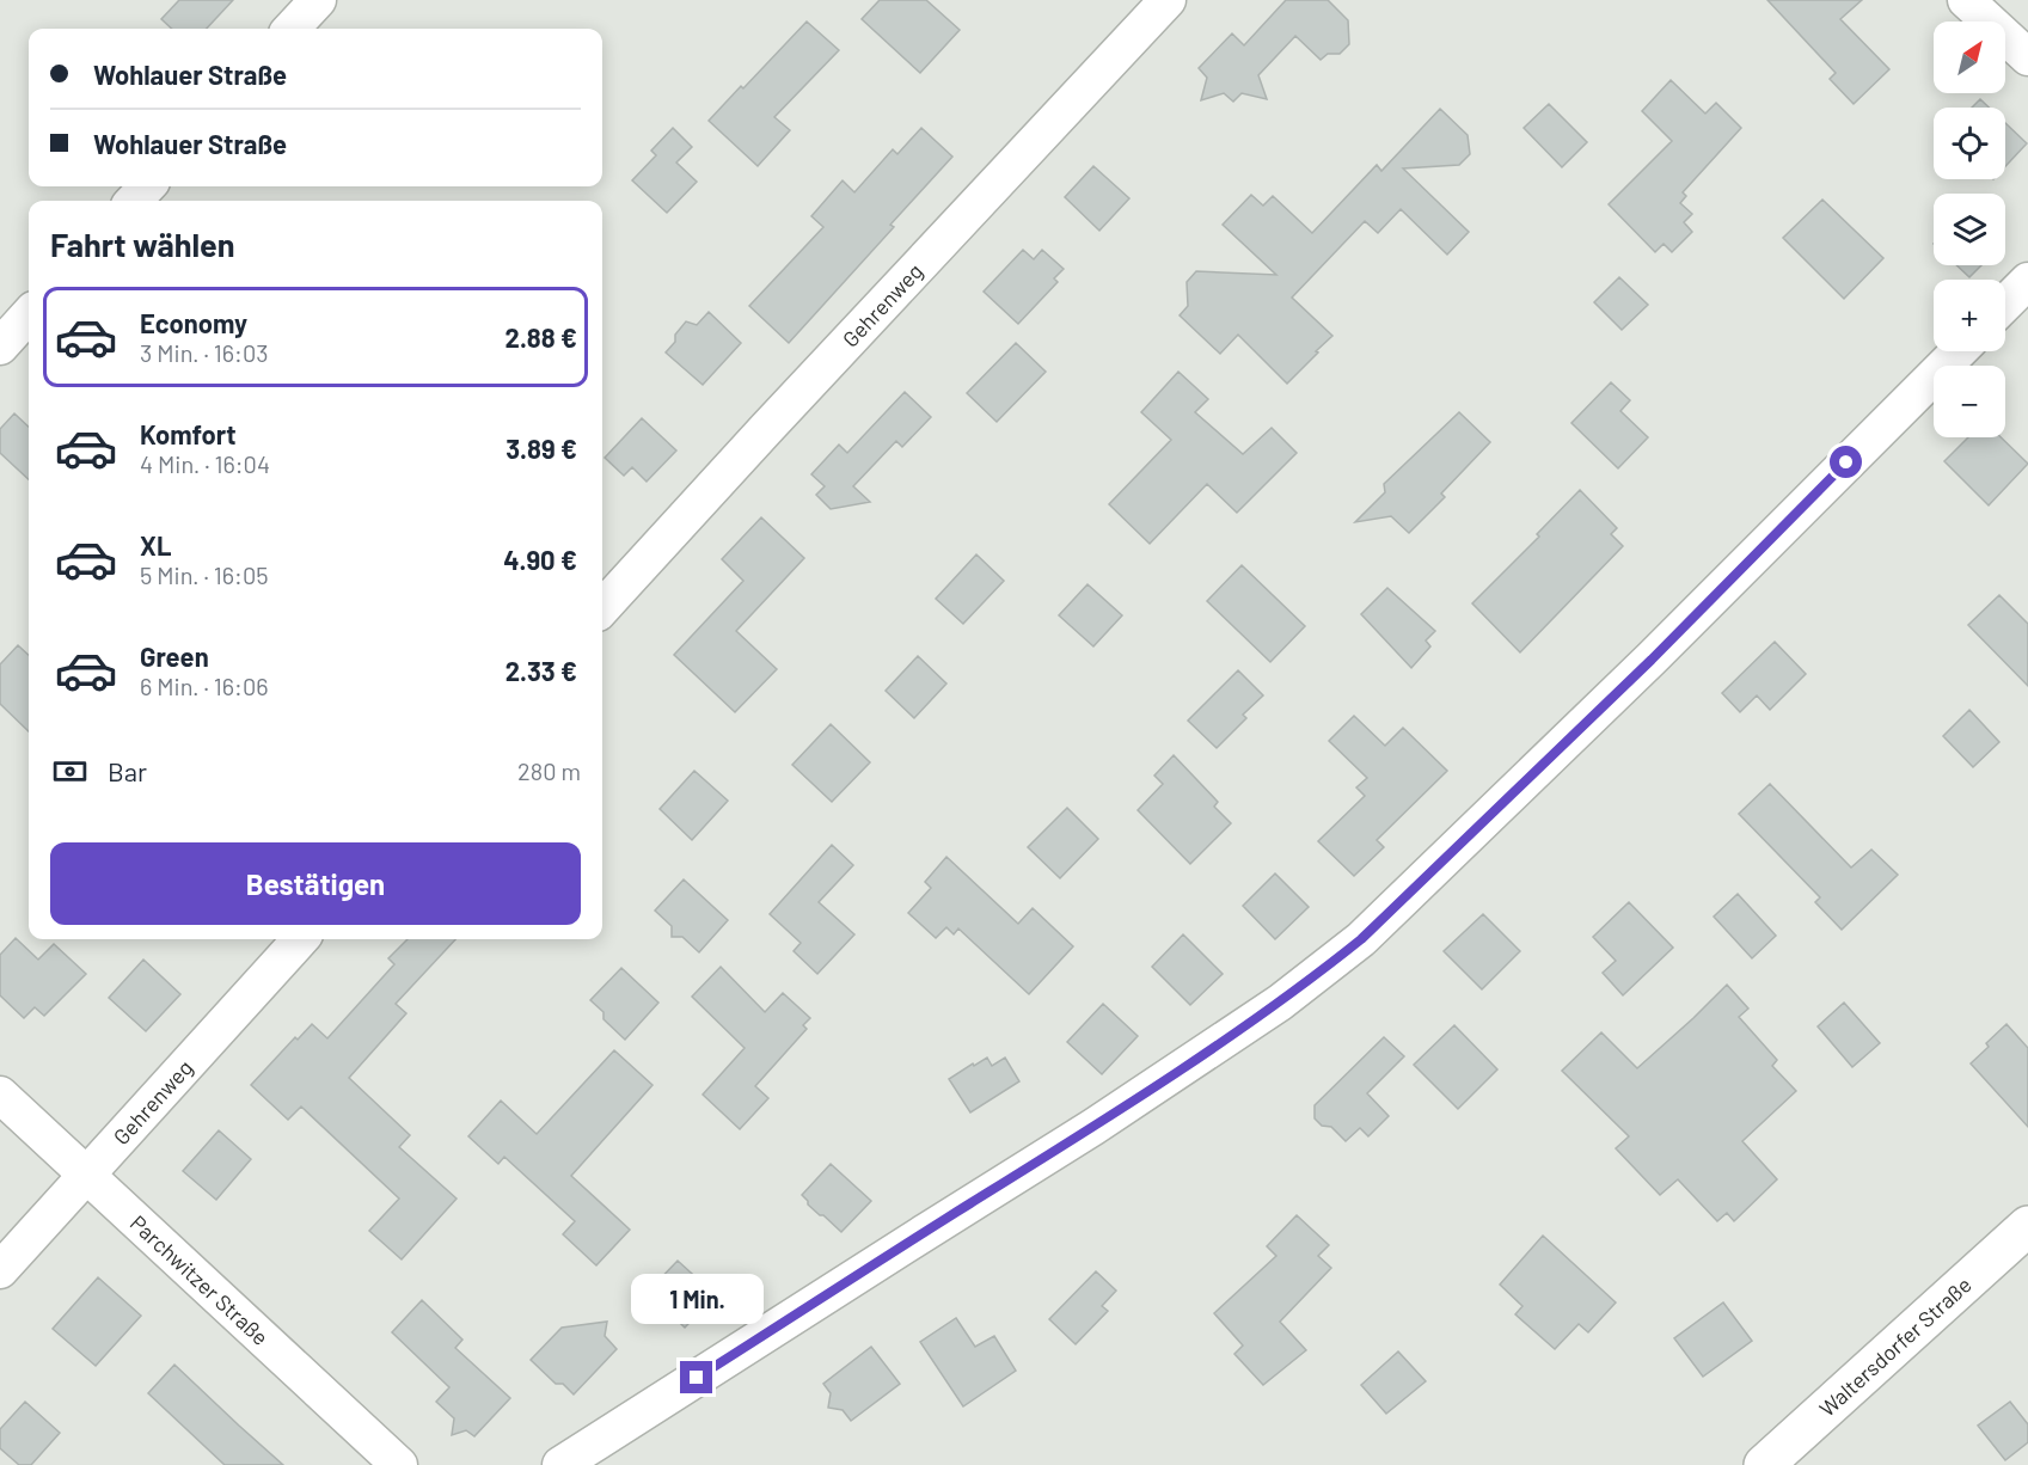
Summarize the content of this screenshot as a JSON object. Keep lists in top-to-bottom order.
{
  "streets": {
    "street": ["Gehrenweg", "Parchwitzer Straße", "Waltersdorfer Straße"]
  },
  "crossings": [
    ["Gehrenweg", "Parchwitzer Straße"]
  ],
  "north": "top right",
  "page": {
    "map_buttons": ["+", "−"],
    "banner": ["Wohlauer Straße", "Wohlauer Straße"],
    "heading": "Fahrt wählen",
    "list": [
      {
        "name": "Economy",
        "note": "3 Min. · 16:03",
        "value": "2.88 €"
      },
      {
        "name": "Komfort",
        "note": "4 Min. · 16:04",
        "value": "3.89 €"
      },
      {
        "name": "XL",
        "note": "5 Min. · 16:05",
        "value": "4.90 €"
      },
      {
        "name": "Green",
        "note": "6 Min. · 16:06",
        "value": "2.33 €"
      }
    ],
    "pay": ["Bar", "280 m"],
    "buttons": "Bestätigen",
    "bubble": "1 Min."
  }
}
